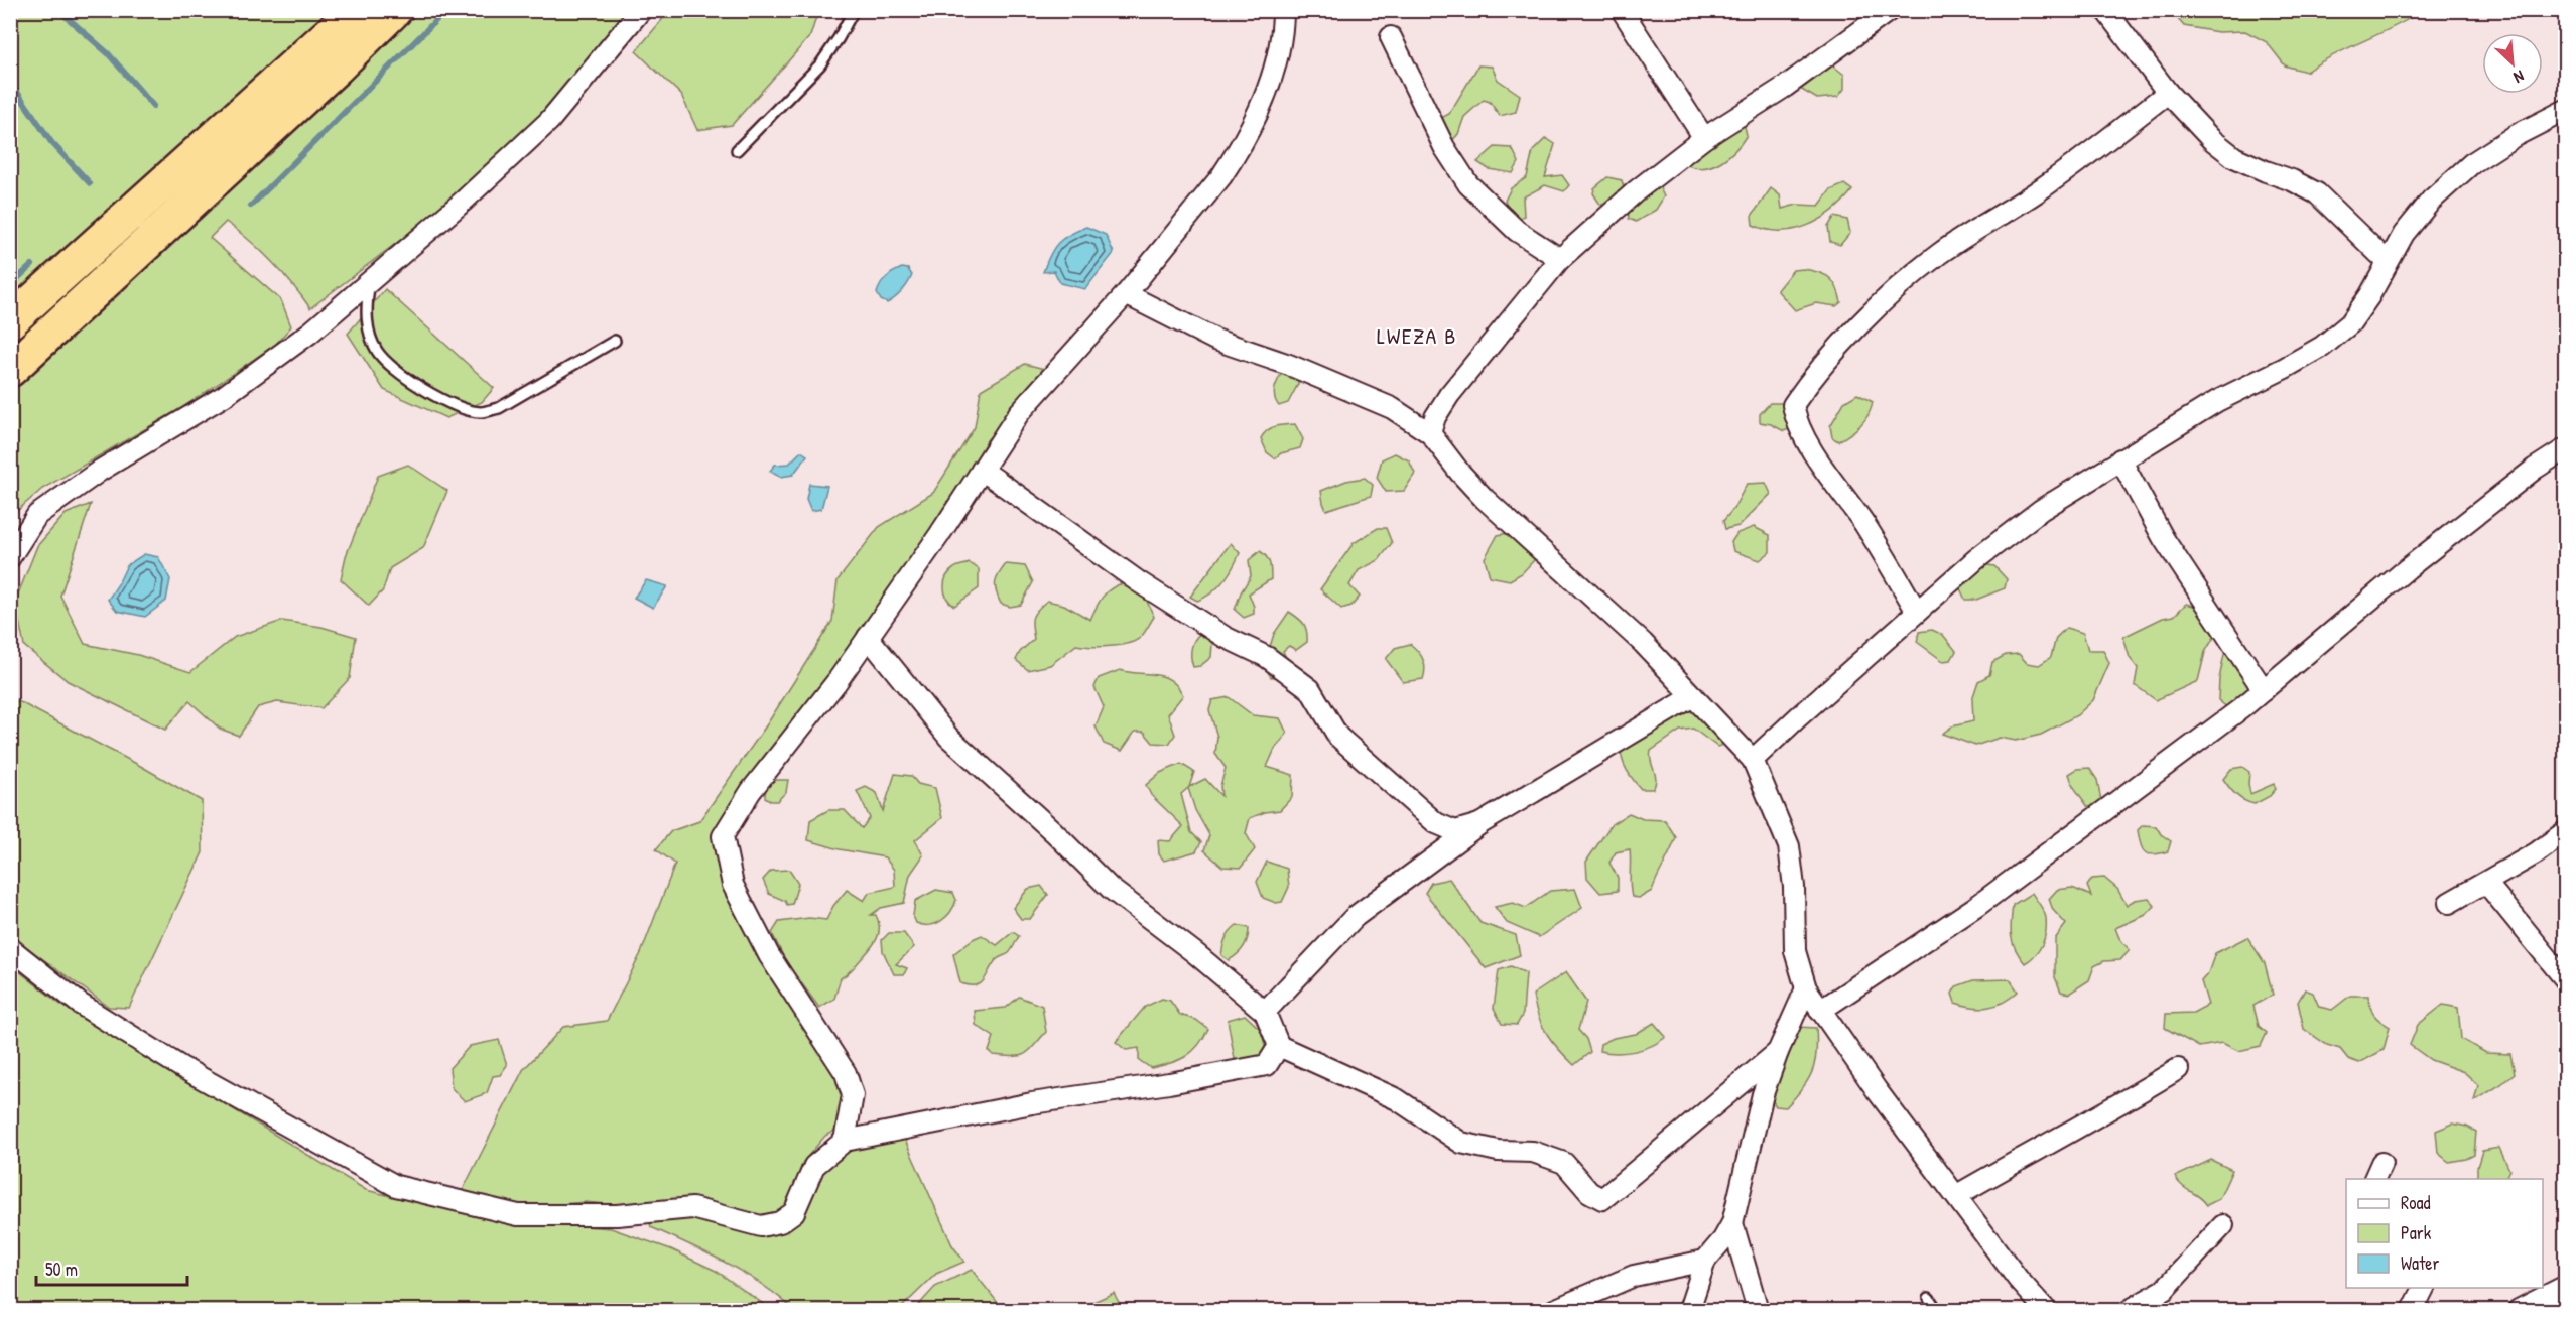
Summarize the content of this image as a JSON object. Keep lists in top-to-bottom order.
{
  "districts": ["LWEZA B"],
  "legend": ["Road", "Park", "Water"],
  "scale_bar": "50 m",
  "north": "bottom right"
}
